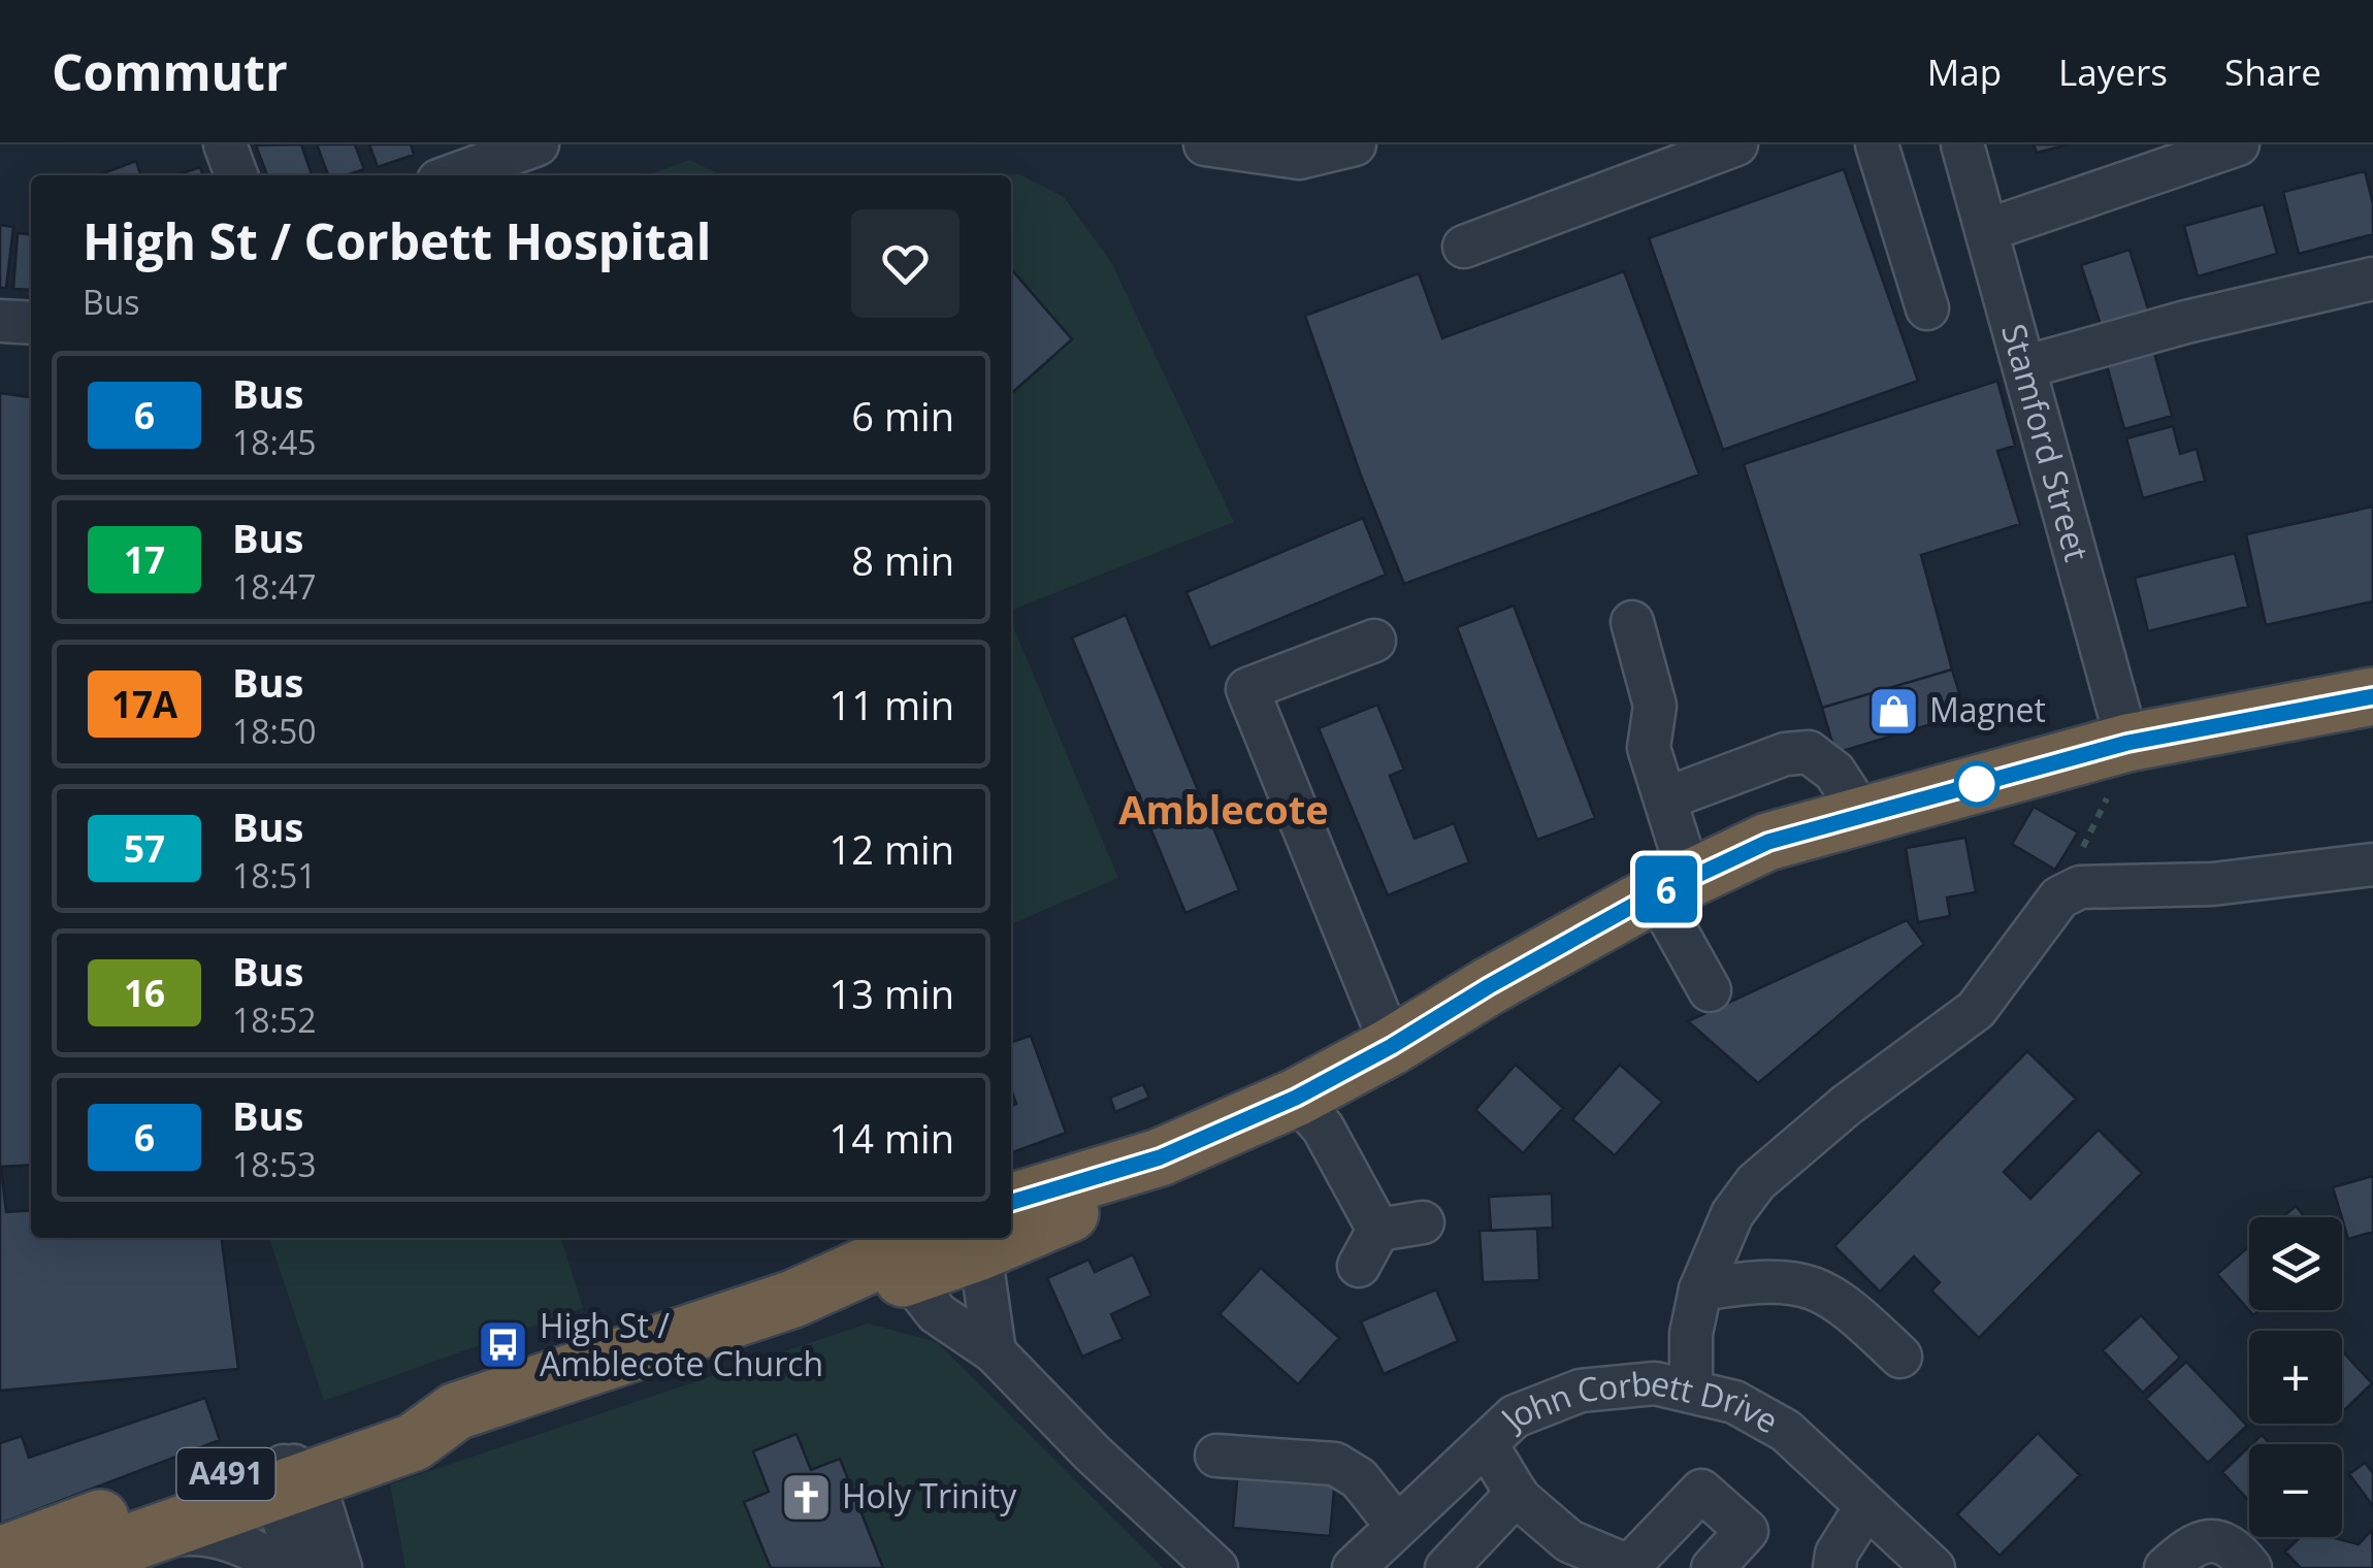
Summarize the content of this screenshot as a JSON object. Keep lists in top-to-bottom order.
{
  "streets": {
    "highway": ["A491"],
    "street": ["Stamford Street", "John Corbett Drive"]
  },
  "crossings": [
    ["Stamford Street", "A491"]
  ],
  "districts": ["Amblecote"],
  "places": {
    "shop": ["Magnet"],
    "bus stop": ["High St / Amblecote Church"],
    "church": ["Holy Trinity"]
  },
  "lines": ["bus line 6"],
  "page": {
    "header": "Commutr",
    "nav": ["Map", "Layers", "Share"],
    "on_map": "6",
    "heading": ["High St / Corbett Hospital", "Bus"],
    "list": [
      {
        "mark": "6",
        "name": "Bus",
        "note": "18:45",
        "value": "6 min"
      },
      {
        "mark": "17",
        "name": "Bus",
        "note": "18:47",
        "value": "8 min"
      },
      {
        "mark": "17A",
        "name": "Bus",
        "note": "18:50",
        "value": "11 min"
      },
      {
        "mark": "57",
        "name": "Bus",
        "note": "18:51",
        "value": "12 min"
      },
      {
        "mark": "16",
        "name": "Bus",
        "note": "18:52",
        "value": "13 min"
      },
      {
        "mark": "6",
        "name": "Bus",
        "note": "18:53",
        "value": "14 min"
      }
    ],
    "map_buttons": ["+", "−"]
  }
}
